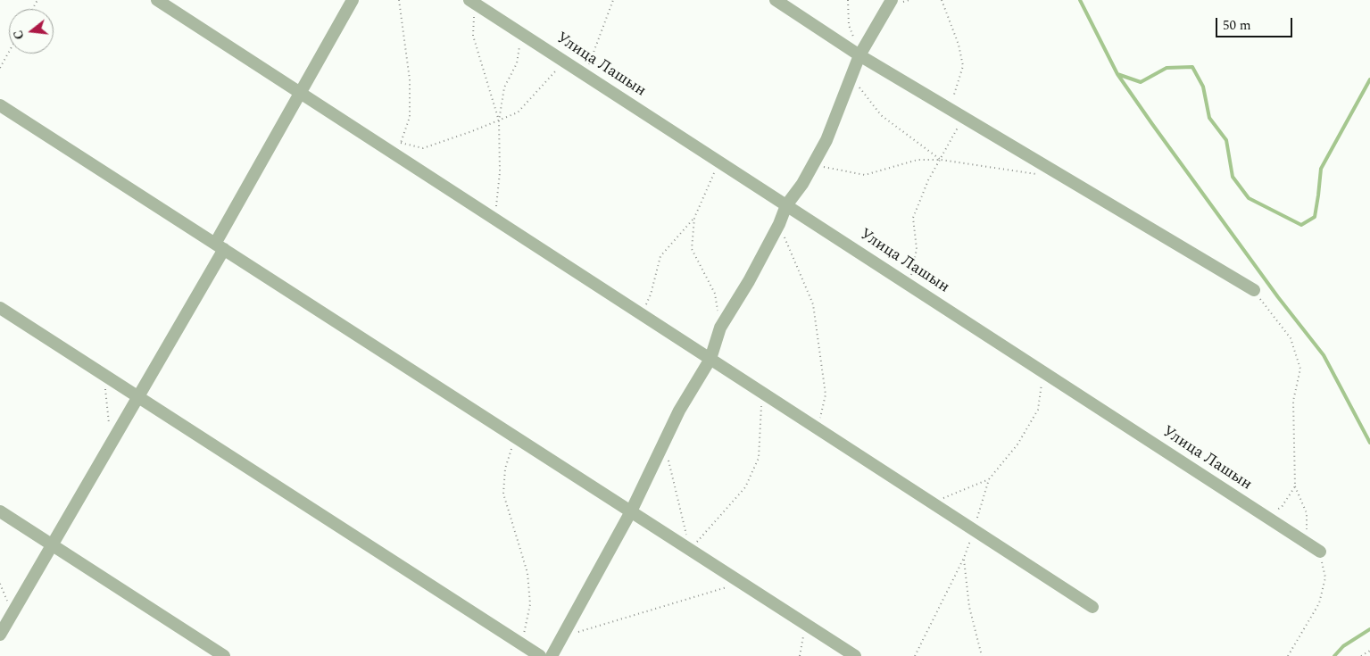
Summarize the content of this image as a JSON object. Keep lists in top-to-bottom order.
{
  "streets": {
    "street": ["Улица Лашын"]
  },
  "scale_bar": "50 m",
  "north": "left"
}
